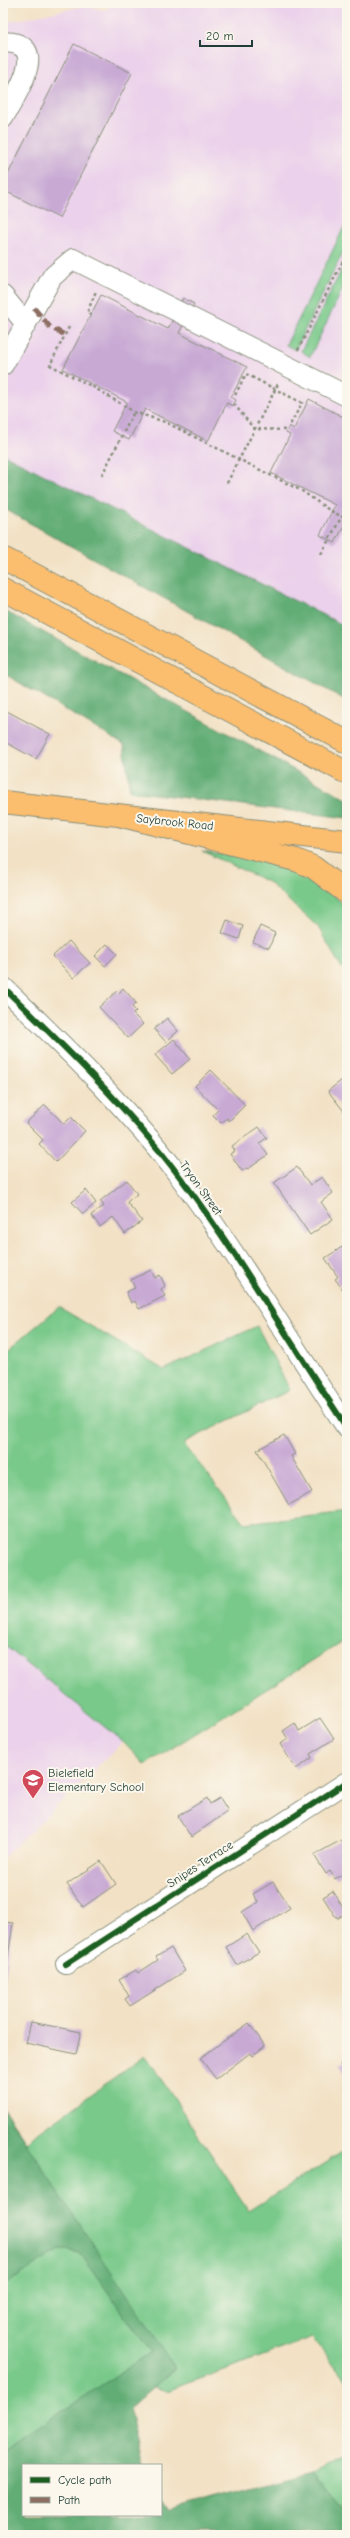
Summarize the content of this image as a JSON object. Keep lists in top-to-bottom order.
{
  "streets": {
    "main road": ["Saybrook Road"],
    "street": ["Tryon Street", "Snipes Terrace"]
  },
  "places": {
    "school or university": ["Bielefield Elementary School"]
  },
  "legend": ["Cycle path", "Path"],
  "scale_bar": "20 m"
}
